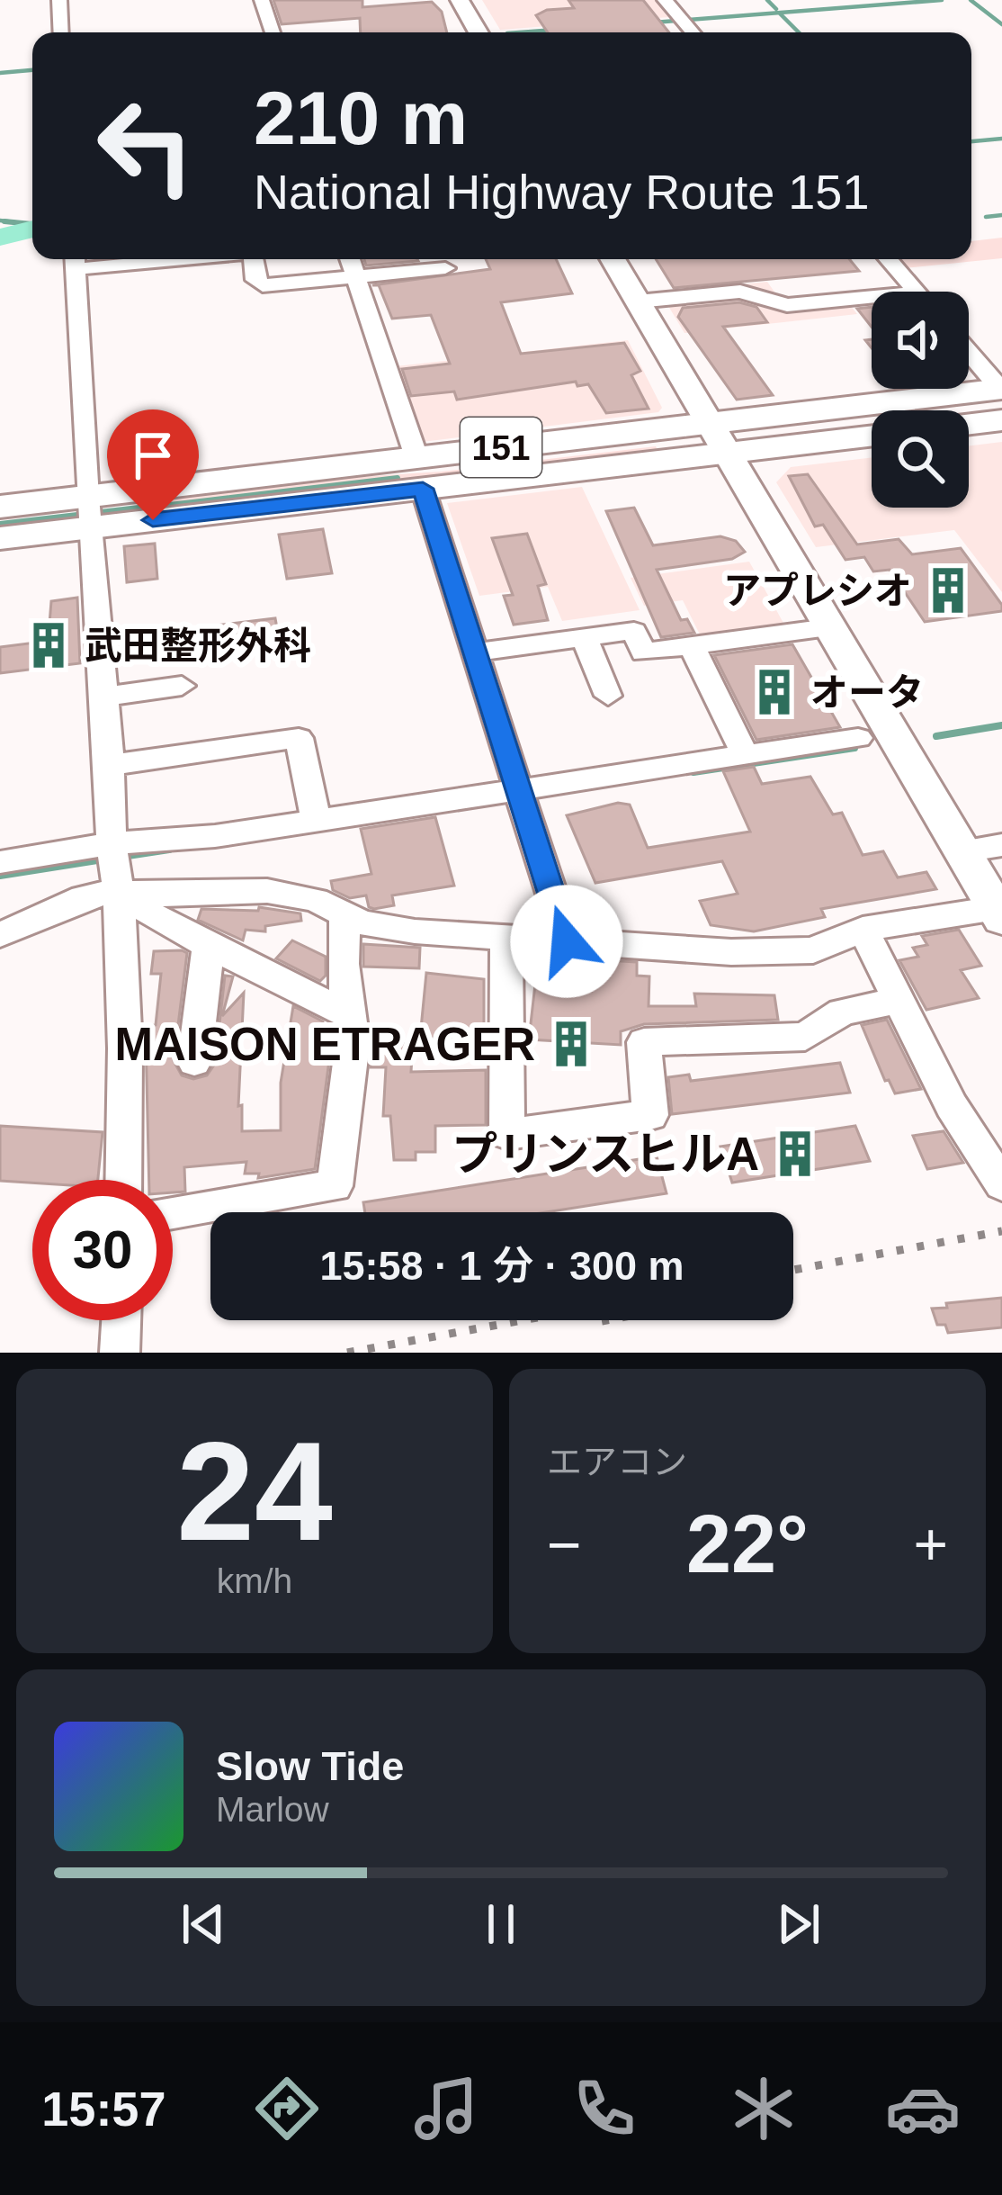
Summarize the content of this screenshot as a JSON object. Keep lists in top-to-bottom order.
{
  "streets": {
    "highway": ["151"]
  },
  "places": {
    "building": [
      "アプレシオ",
      "武田整形外科",
      "オータ",
      "MAISON ETRAGER",
      "プリンスヒルA"
    ]
  },
  "page": {
    "turn": ["210 m", "National Highway Route 151"],
    "limit": "30",
    "trip": "15:58 · 1 分 · 300 m",
    "tile": [
      ["24", "km/h"],
      "エアコン"
    ],
    "heat": ["−", "22°", "+"],
    "song": ["Slow Tide", "Marlow"],
    "tabs": "15:57"
  }
}
